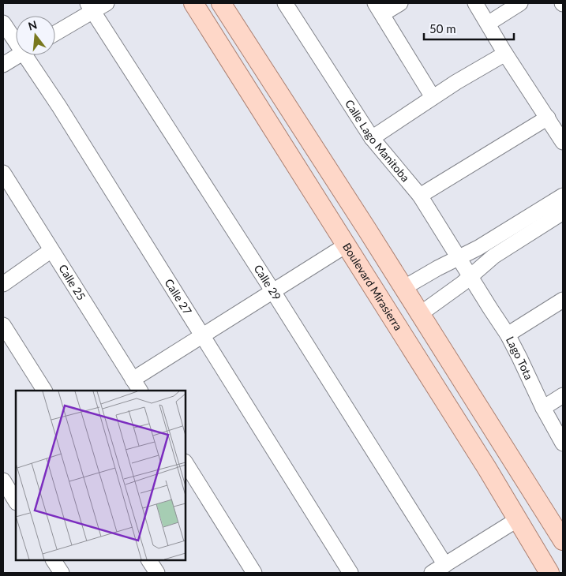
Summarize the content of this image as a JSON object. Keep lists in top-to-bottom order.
{
  "streets": {
    "main road": ["Boulevard Mirasierra"],
    "street": [
      "Calle Lago Manitoba",
      "Calle 25",
      "Calle 29",
      "Calle 27",
      "Lago Tota"
    ]
  },
  "crossings": [
    ["Calle Lago Manitoba", "Lago Tota"]
  ],
  "scale_bar": "50 m",
  "north": "top"
}
